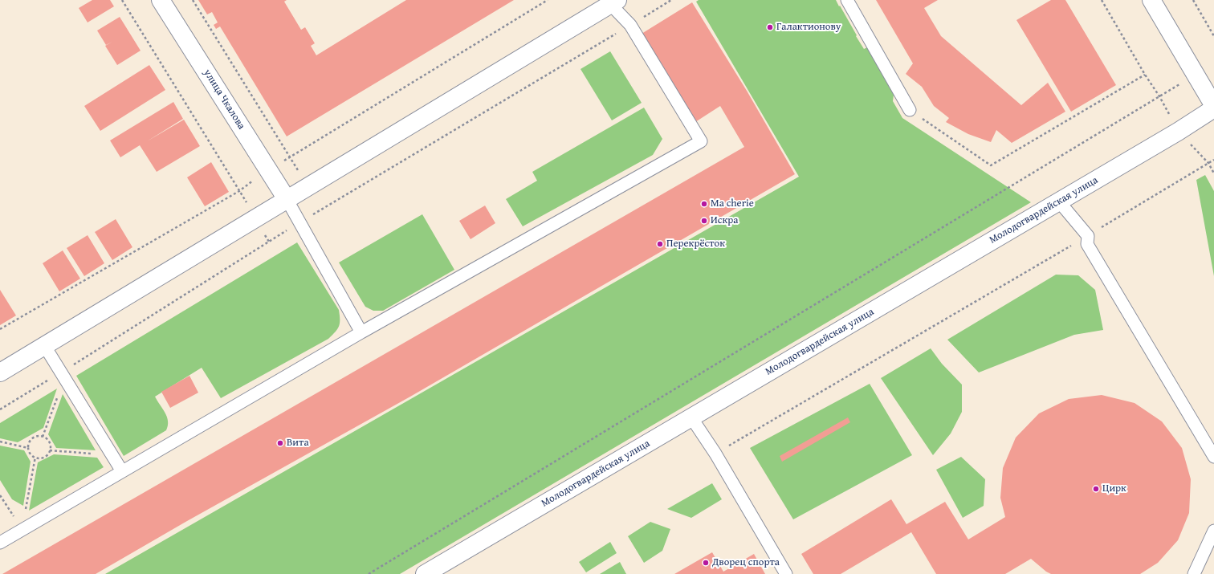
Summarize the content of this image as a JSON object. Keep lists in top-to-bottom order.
{
  "streets": {
    "street": ["улица Чкалова", "Молодогвардейская улица"]
  },
  "places": [
    "Галактионову",
    "Ma cherie",
    "Искра",
    "Перекрёсток",
    "Вита",
    "Цирк",
    "Дворец спорта"
  ]
}
